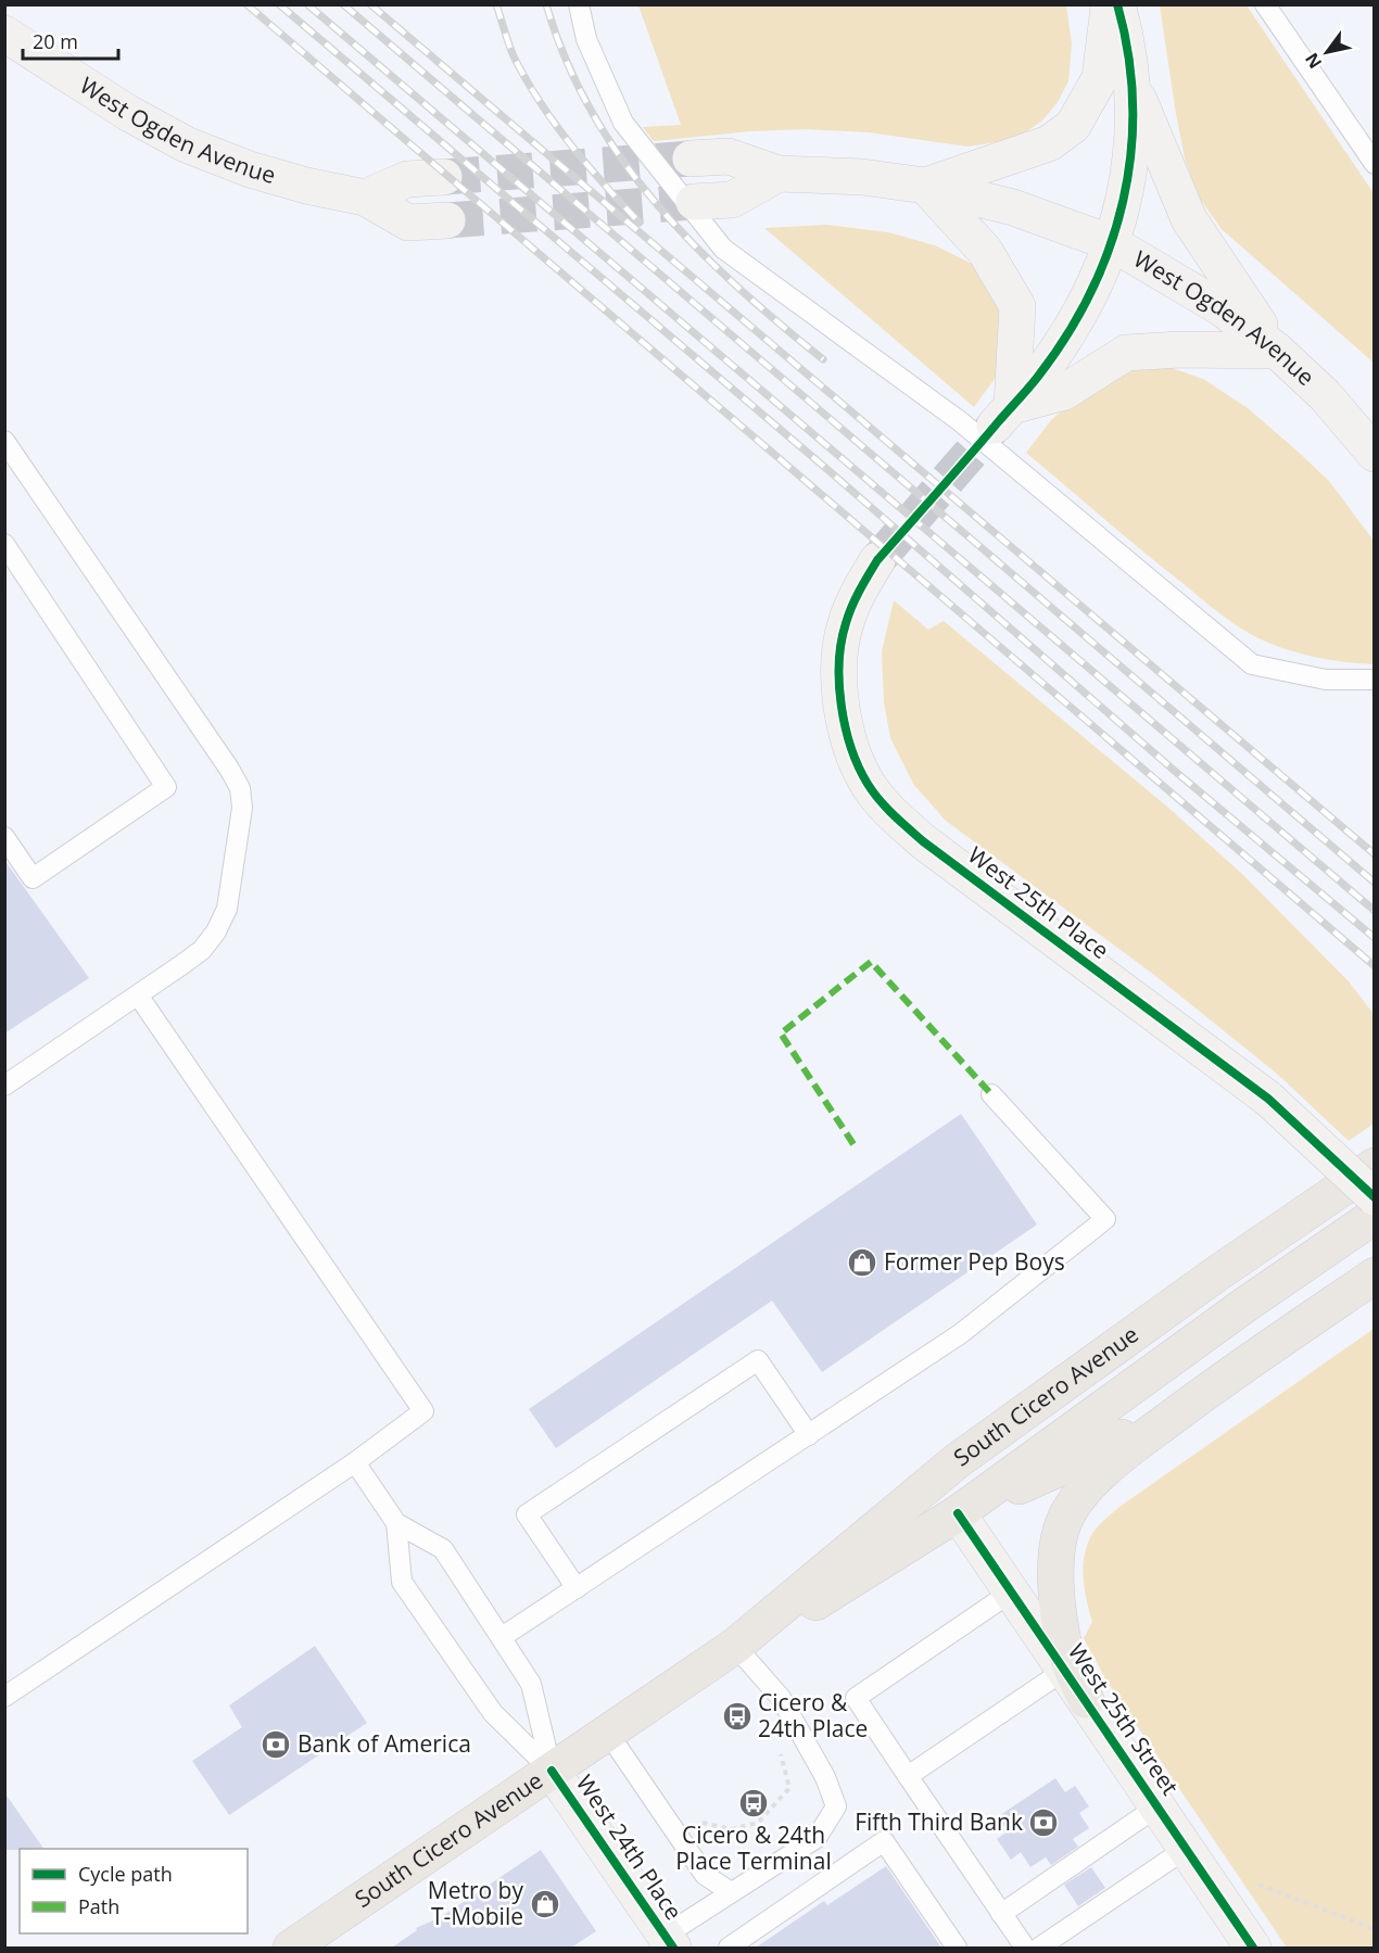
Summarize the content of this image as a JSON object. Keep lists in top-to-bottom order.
{
  "streets": {
    "main road": [
      "West Ogden Avenue",
      "West 25th Place",
      "South Cicero Avenue",
      "West 25th Street",
      "West 24th Place"
    ]
  },
  "crossings": [
    ["South Cicero Avenue", "West 25th Street"],
    ["South Cicero Avenue", "West 24th Place"]
  ],
  "places": {
    "shop": ["Former Pep Boys", "Metro by T-Mobile"],
    "bus stop": ["Cicero & 24th Place", "Cicero & 24th Place Terminal"],
    "bank": ["Bank of America", "Fifth Third Bank"]
  },
  "legend": ["Cycle path", "Path"],
  "scale_bar": "20 m",
  "north": "bottom left"
}
